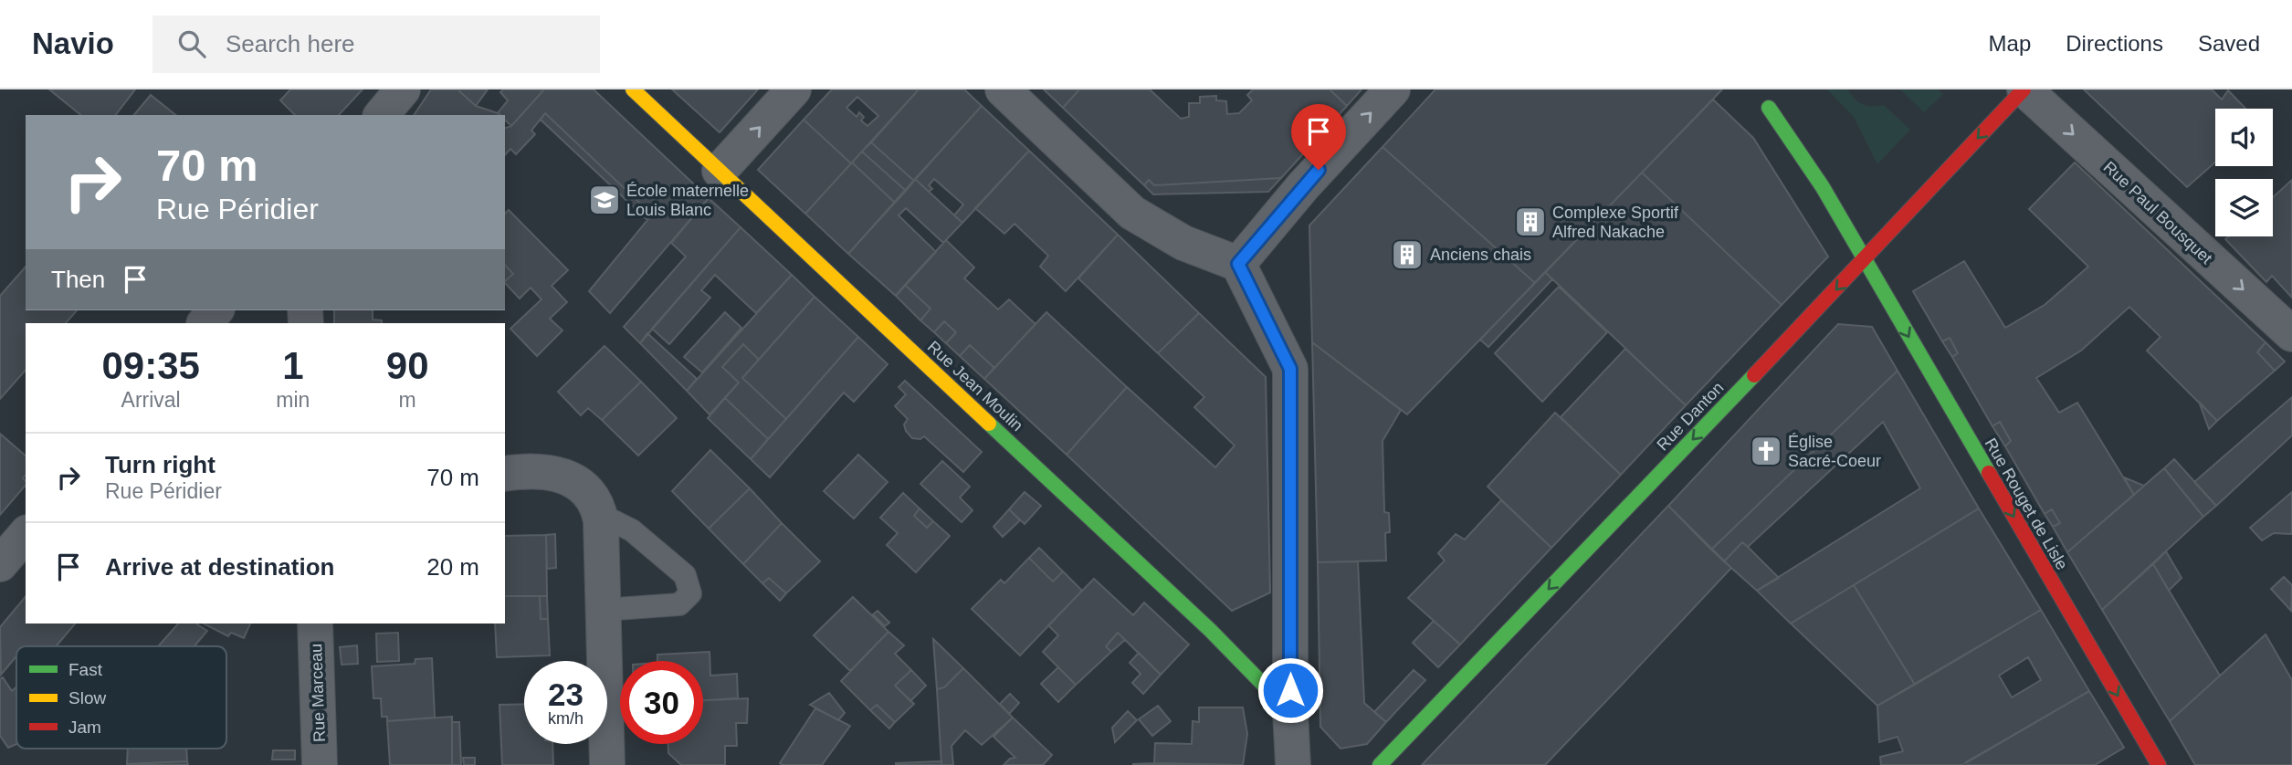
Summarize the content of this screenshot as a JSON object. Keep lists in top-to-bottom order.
{
  "streets": {
    "street": [
      "Rue Paul Bousquet",
      "Rue Jean Moulin",
      "Rue Danton",
      "Rue Rouget de Lisle",
      "Rue Marceau"
    ]
  },
  "crossings": [
    ["Rue Paul Bousquet", "Rue Danton"],
    ["Rue Danton", "Rue Rouget de Lisle"]
  ],
  "one_way": ["Rue Paul Bousquet", "Rue Danton", "Rue Rouget de Lisle"],
  "places": {
    "school or university": ["École maternelle Louis Blanc"],
    "building": ["Complexe Sportif Alfred Nakache", "Anciens chais"],
    "church": ["Église Sacré-Coeur"]
  },
  "legend": ["Fast", "Slow", "Jam"],
  "page": {
    "header": "Navio",
    "search": "Search here",
    "nav": ["Map", "Directions", "Saved"],
    "turn": ["70 m", "Rue Péridier"],
    "then": "Then",
    "eta": [
      "09:35",
      "Arrival",
      "1",
      "min",
      "90",
      "m"
    ],
    "list": [
      {
        "name": "Turn right",
        "note": "Rue Péridier",
        "value": "70 m"
      },
      {
        "name": "Arrive at destination",
        "value": "20 m"
      }
    ],
    "speed": "23 km/h",
    "limit": "30"
  }
}
